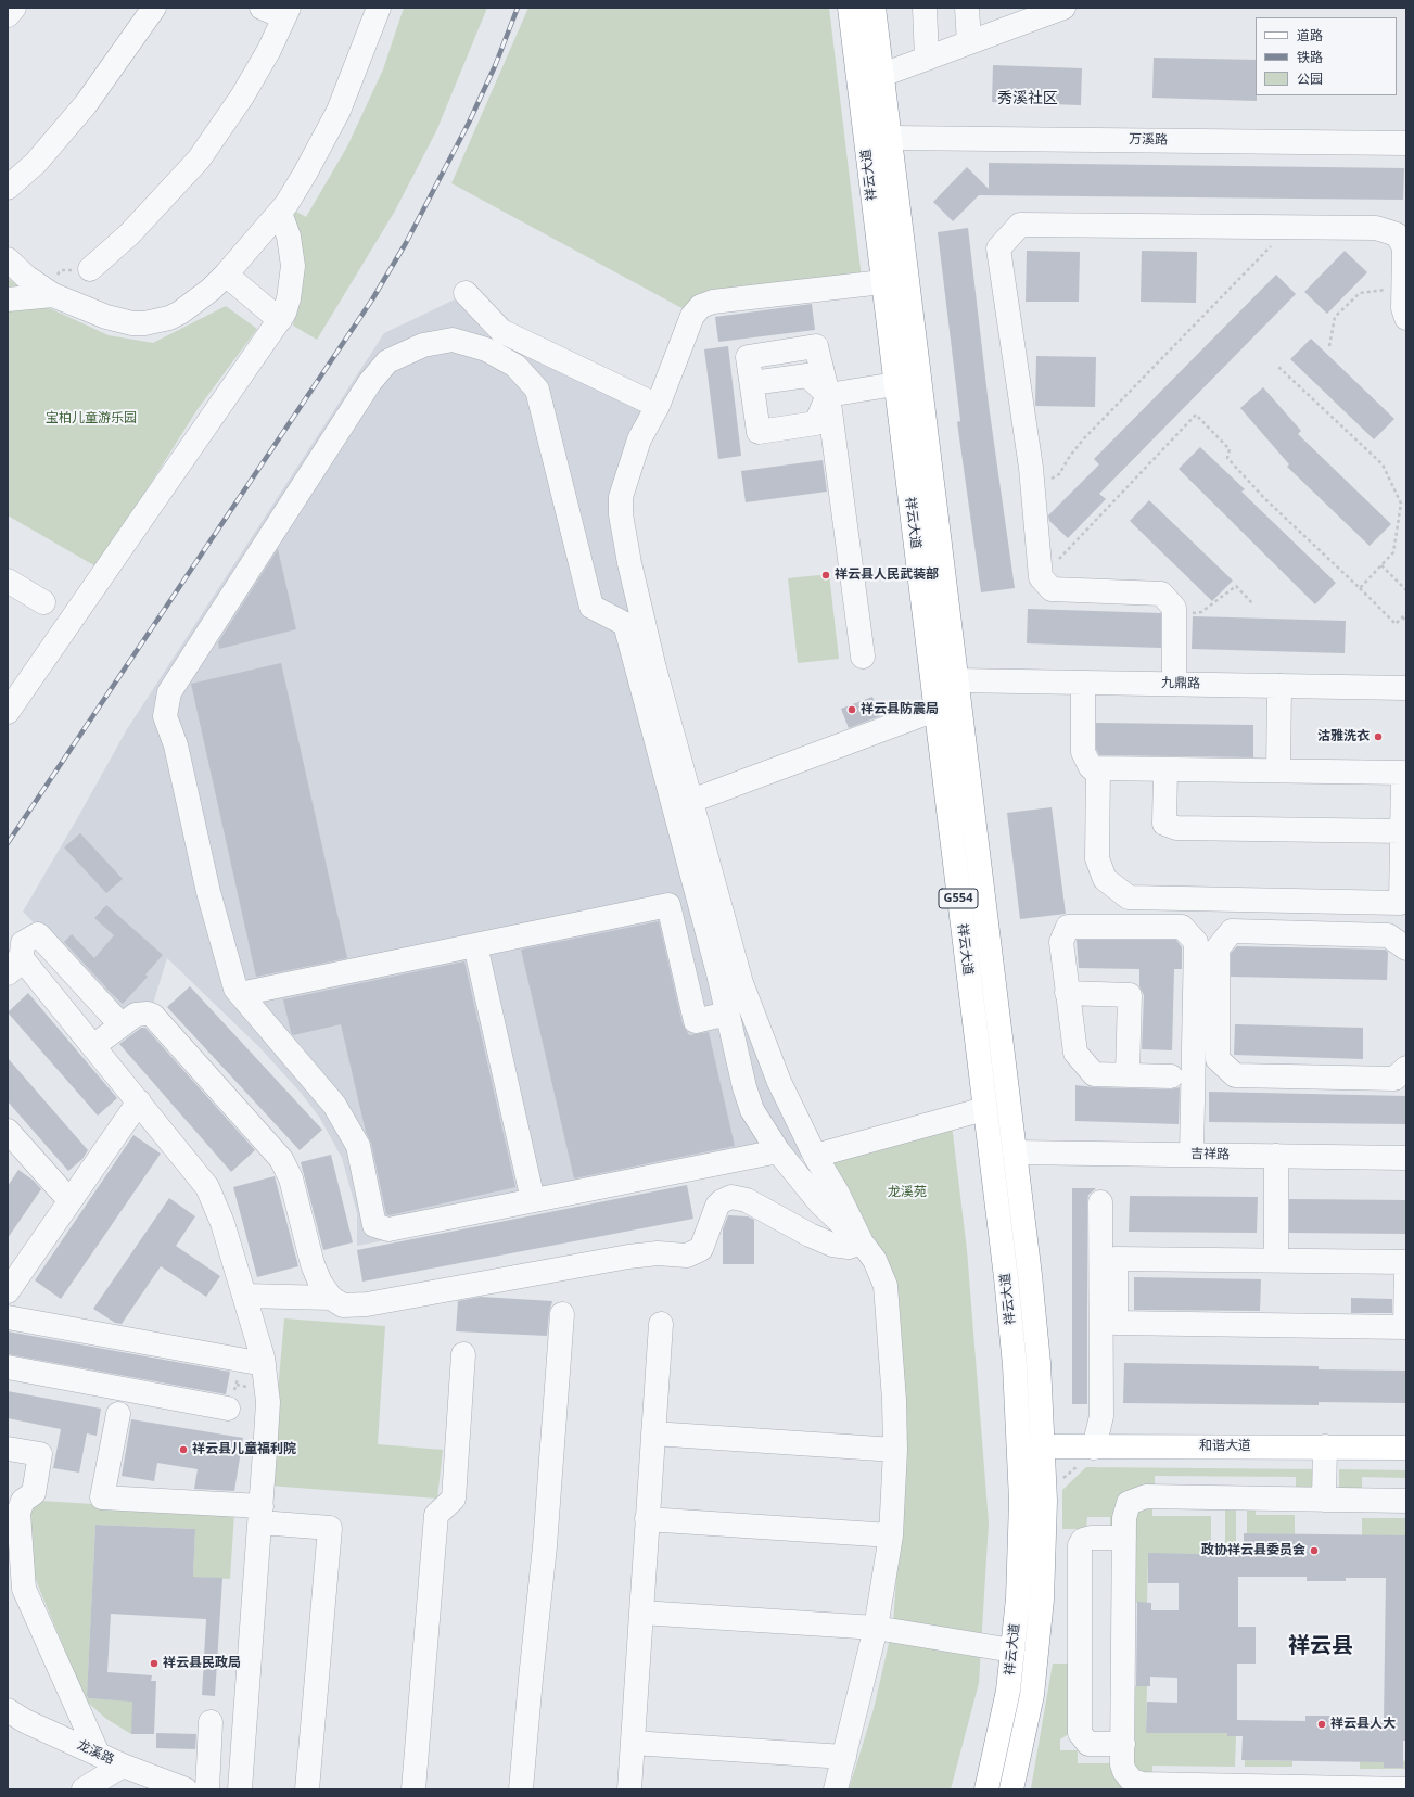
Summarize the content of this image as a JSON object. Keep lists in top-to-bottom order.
{
  "streets": {
    "main road": ["祥云大道", "G554", "和谐大道"],
    "street": [
      "万溪路",
      "九鼎路",
      "吉祥路",
      "龙溪路"
    ]
  },
  "crossings": [
    ["万溪路", "祥云大道"],
    ["祥云大道", "九鼎路"],
    ["祥云大道", "吉祥路"],
    ["祥云大道", "和谐大道"]
  ],
  "districts": ["秀溪社区", "祥云县"],
  "parks": ["宝柏儿童游乐园", "龙溪苑"],
  "places": [
    "祥云县人民武装部",
    "祥云县防震局",
    "沽雅洗衣",
    "祥云县儿童福利院",
    "政协祥云县委员会",
    "祥云县民政局",
    "祥云县人大"
  ],
  "legend": ["道路", "铁路", "公园"]
}
